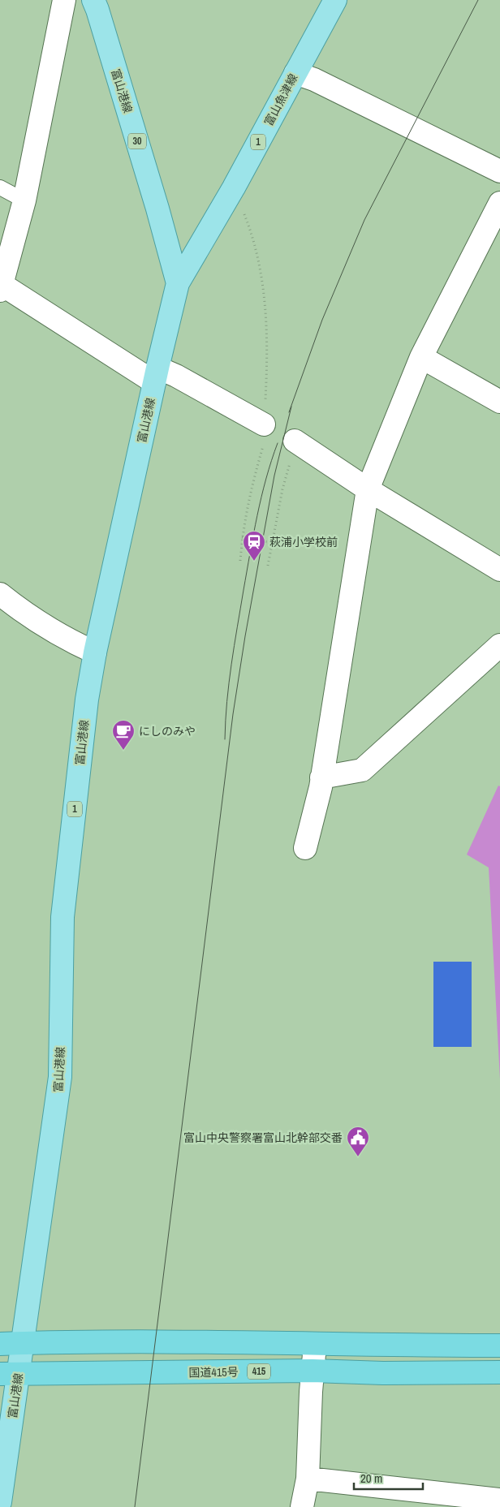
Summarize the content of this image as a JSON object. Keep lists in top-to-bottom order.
{
  "streets": {
    "highway": ["415", "国道415号"],
    "main road": [
      "富山港線",
      "富山魚津線",
      "30",
      "1"
    ]
  },
  "crossings": [
    ["富山港線", "富山魚津線"],
    ["富山港線", "国道415号"]
  ],
  "places": {
    "station": ["萩浦小学校前"],
    "cafe": ["にしのみや"],
    "public building": ["富山中央警察署富山北幹部交番"]
  },
  "scale_bar": "20 m"
}
